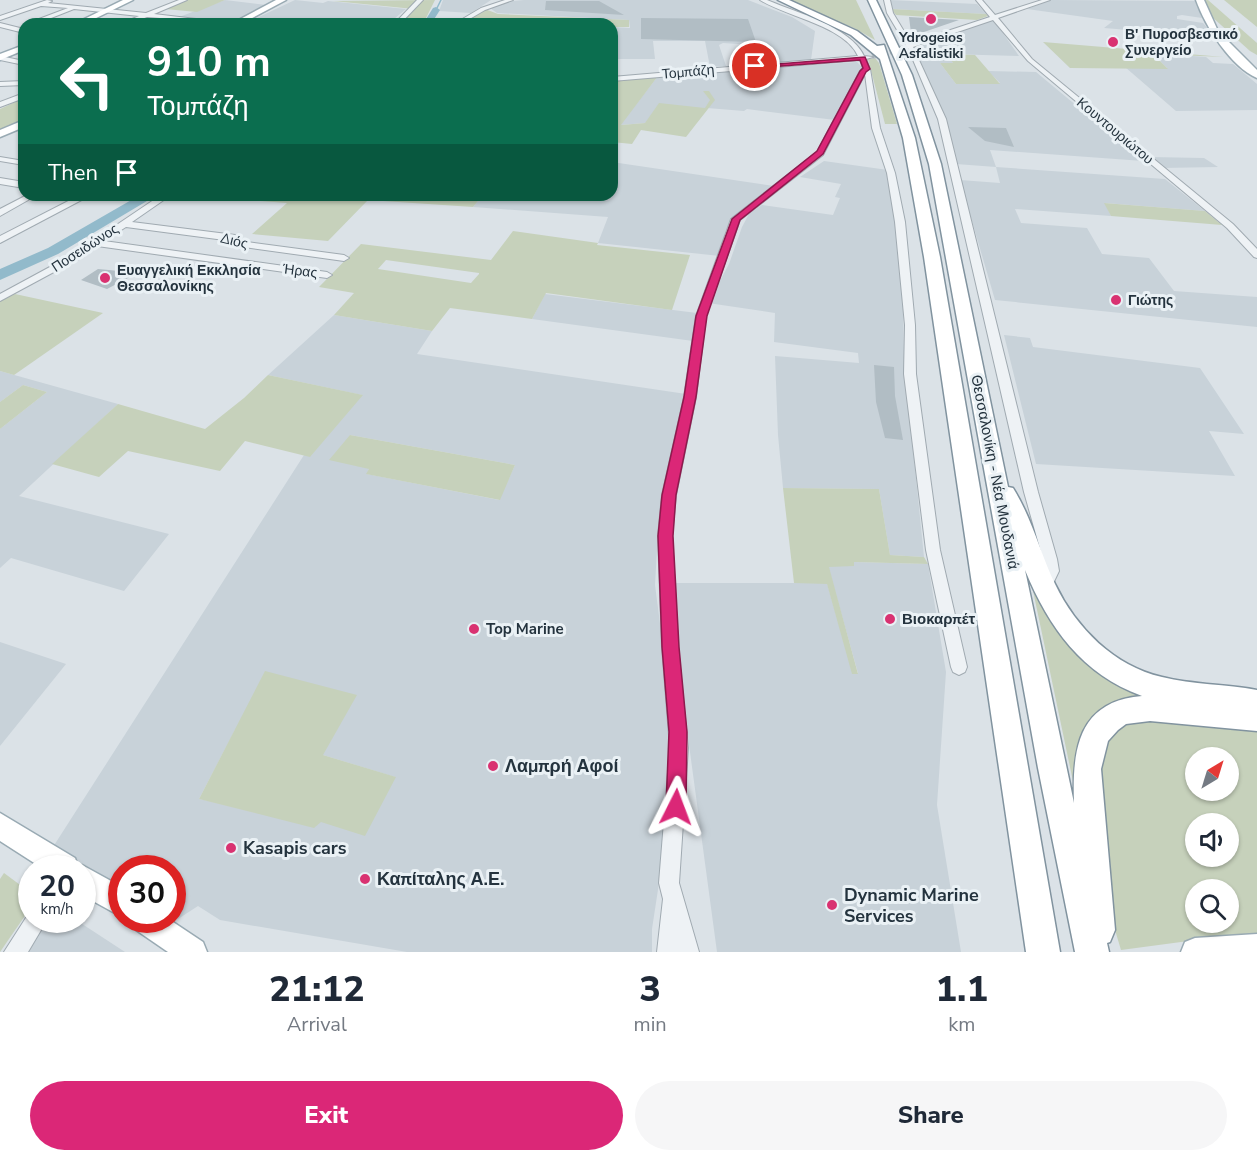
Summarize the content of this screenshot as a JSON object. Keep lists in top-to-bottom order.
{
  "streets": {
    "highway": ["Θεσσαλονίκη - Νέα Μουδανιά"],
    "street": [
      "Τομπάζη",
      "Κουντουριώτου",
      "Διός",
      "Ποσειδώνος",
      "Ήρας"
    ]
  },
  "crossings": [
    ["Τομπάζη", "Κουντουριώτου"],
    ["Τομπάζη", "Θεσσαλονίκη - Νέα Μουδανιά"],
    ["Διός", "Ποσειδώνος"],
    ["Ποσειδώνος", "Ήρας"]
  ],
  "places": [
    "Ydrogeios Asfalistiki",
    "Β' Πυροσβεστικό Συνεργείο",
    "Ευαγγελική Εκκλησία Θεσσαλονίκης",
    "Γιώτης",
    "Βιοκαρπέτ",
    "Top Marine",
    "Λαμπρή Αφοί",
    "Kasapis cars",
    "Καπίταλης Α.Ε.",
    "Dynamic Marine Services"
  ],
  "north": "top right",
  "page": {
    "turn": ["910 m", "Τομπάζη"],
    "then": "Then",
    "speed": "20 km/h",
    "limit": "30",
    "eta": [
      "21:12",
      "Arrival",
      "3",
      "min",
      "1.1",
      "km"
    ],
    "buttons": ["Exit", "Share"]
  }
}
